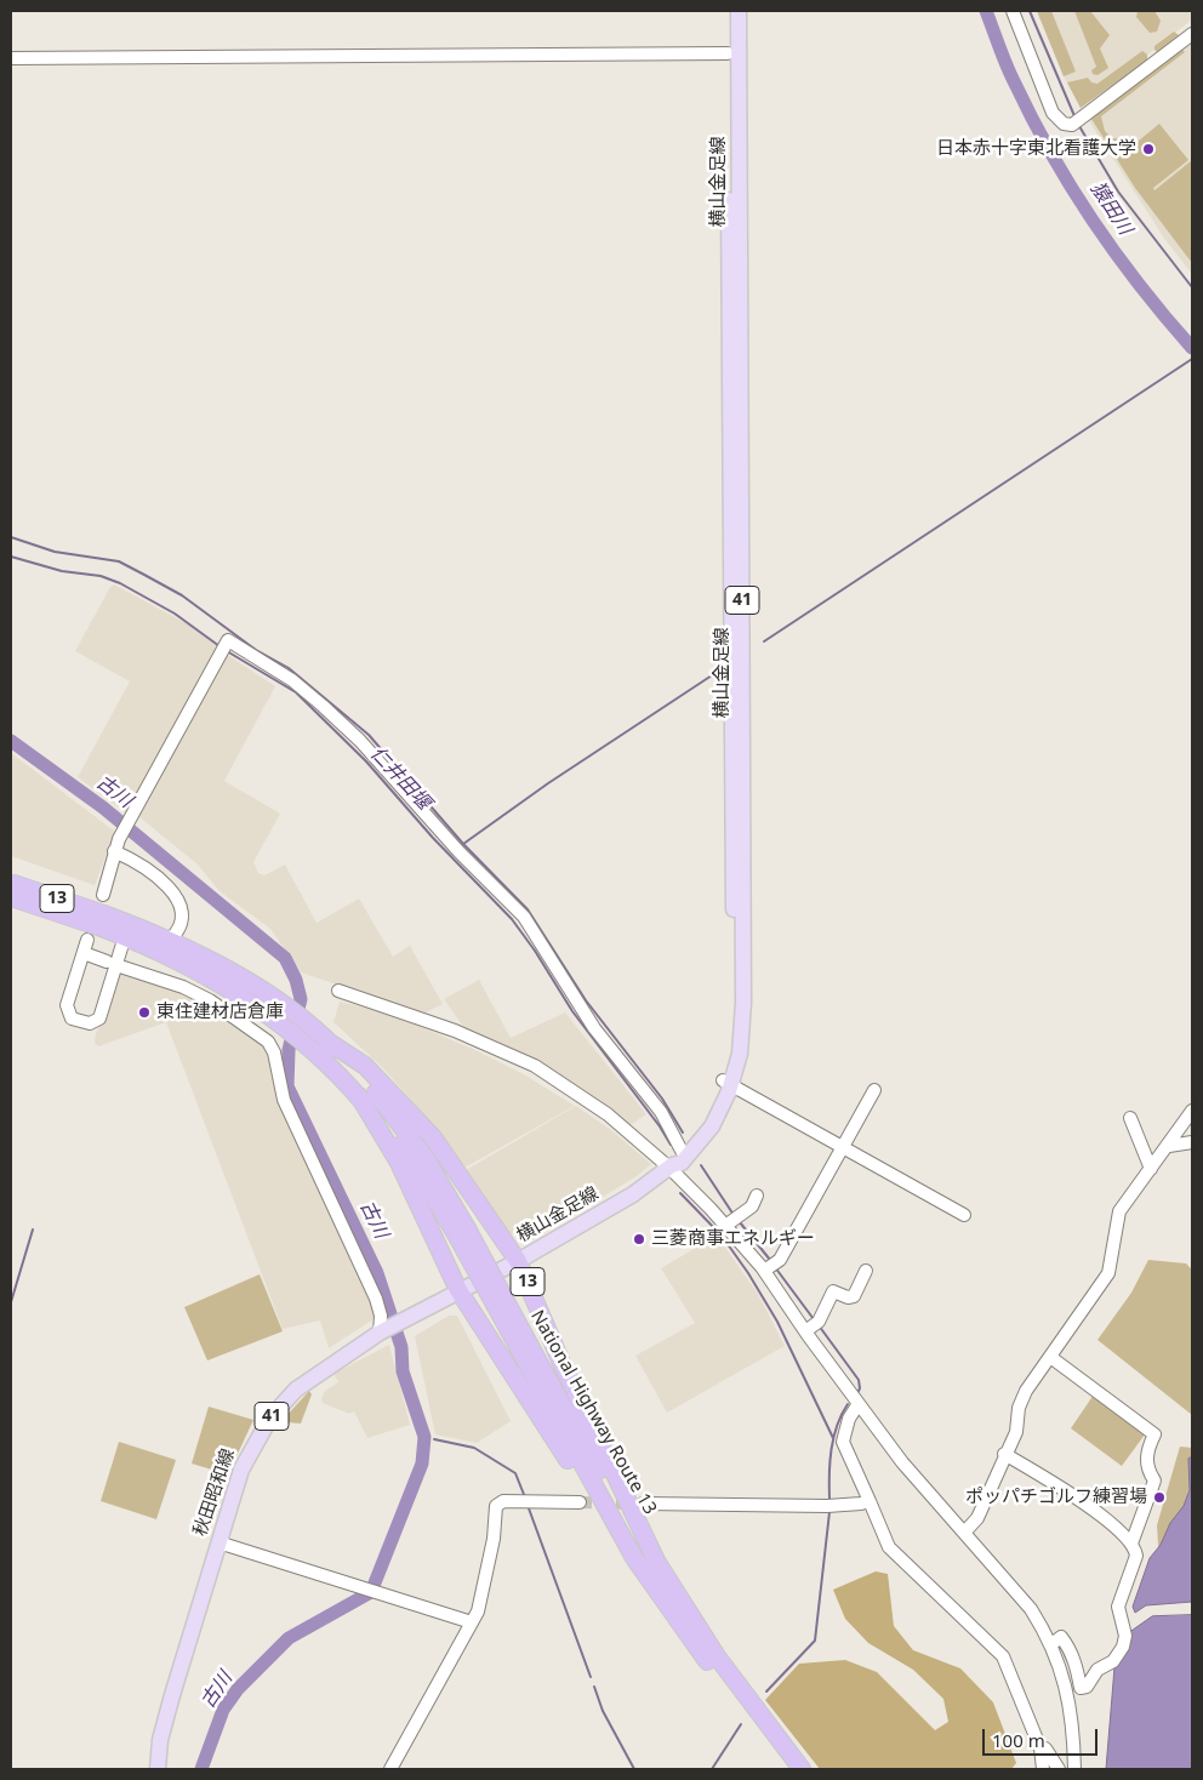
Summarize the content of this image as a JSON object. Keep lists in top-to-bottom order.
{
  "streets": {
    "highway": ["13", "National Highway Route 13"],
    "main road": ["横山金足線", "41", "秋田昭和線"]
  },
  "crossings": [
    ["横山金足線", "13"],
    ["横山金足線", "秋田昭和線"],
    ["13", "National Highway Route 13"],
    ["13", "秋田昭和線"]
  ],
  "water": ["猿田川", "仁井田堰", "古川"],
  "places": [
    "日本赤十字東北看護大学",
    "東住建材店倉庫",
    "三菱商事エネルギー",
    "ポッパチゴルフ練習場"
  ],
  "scale_bar": "100 m"
}
